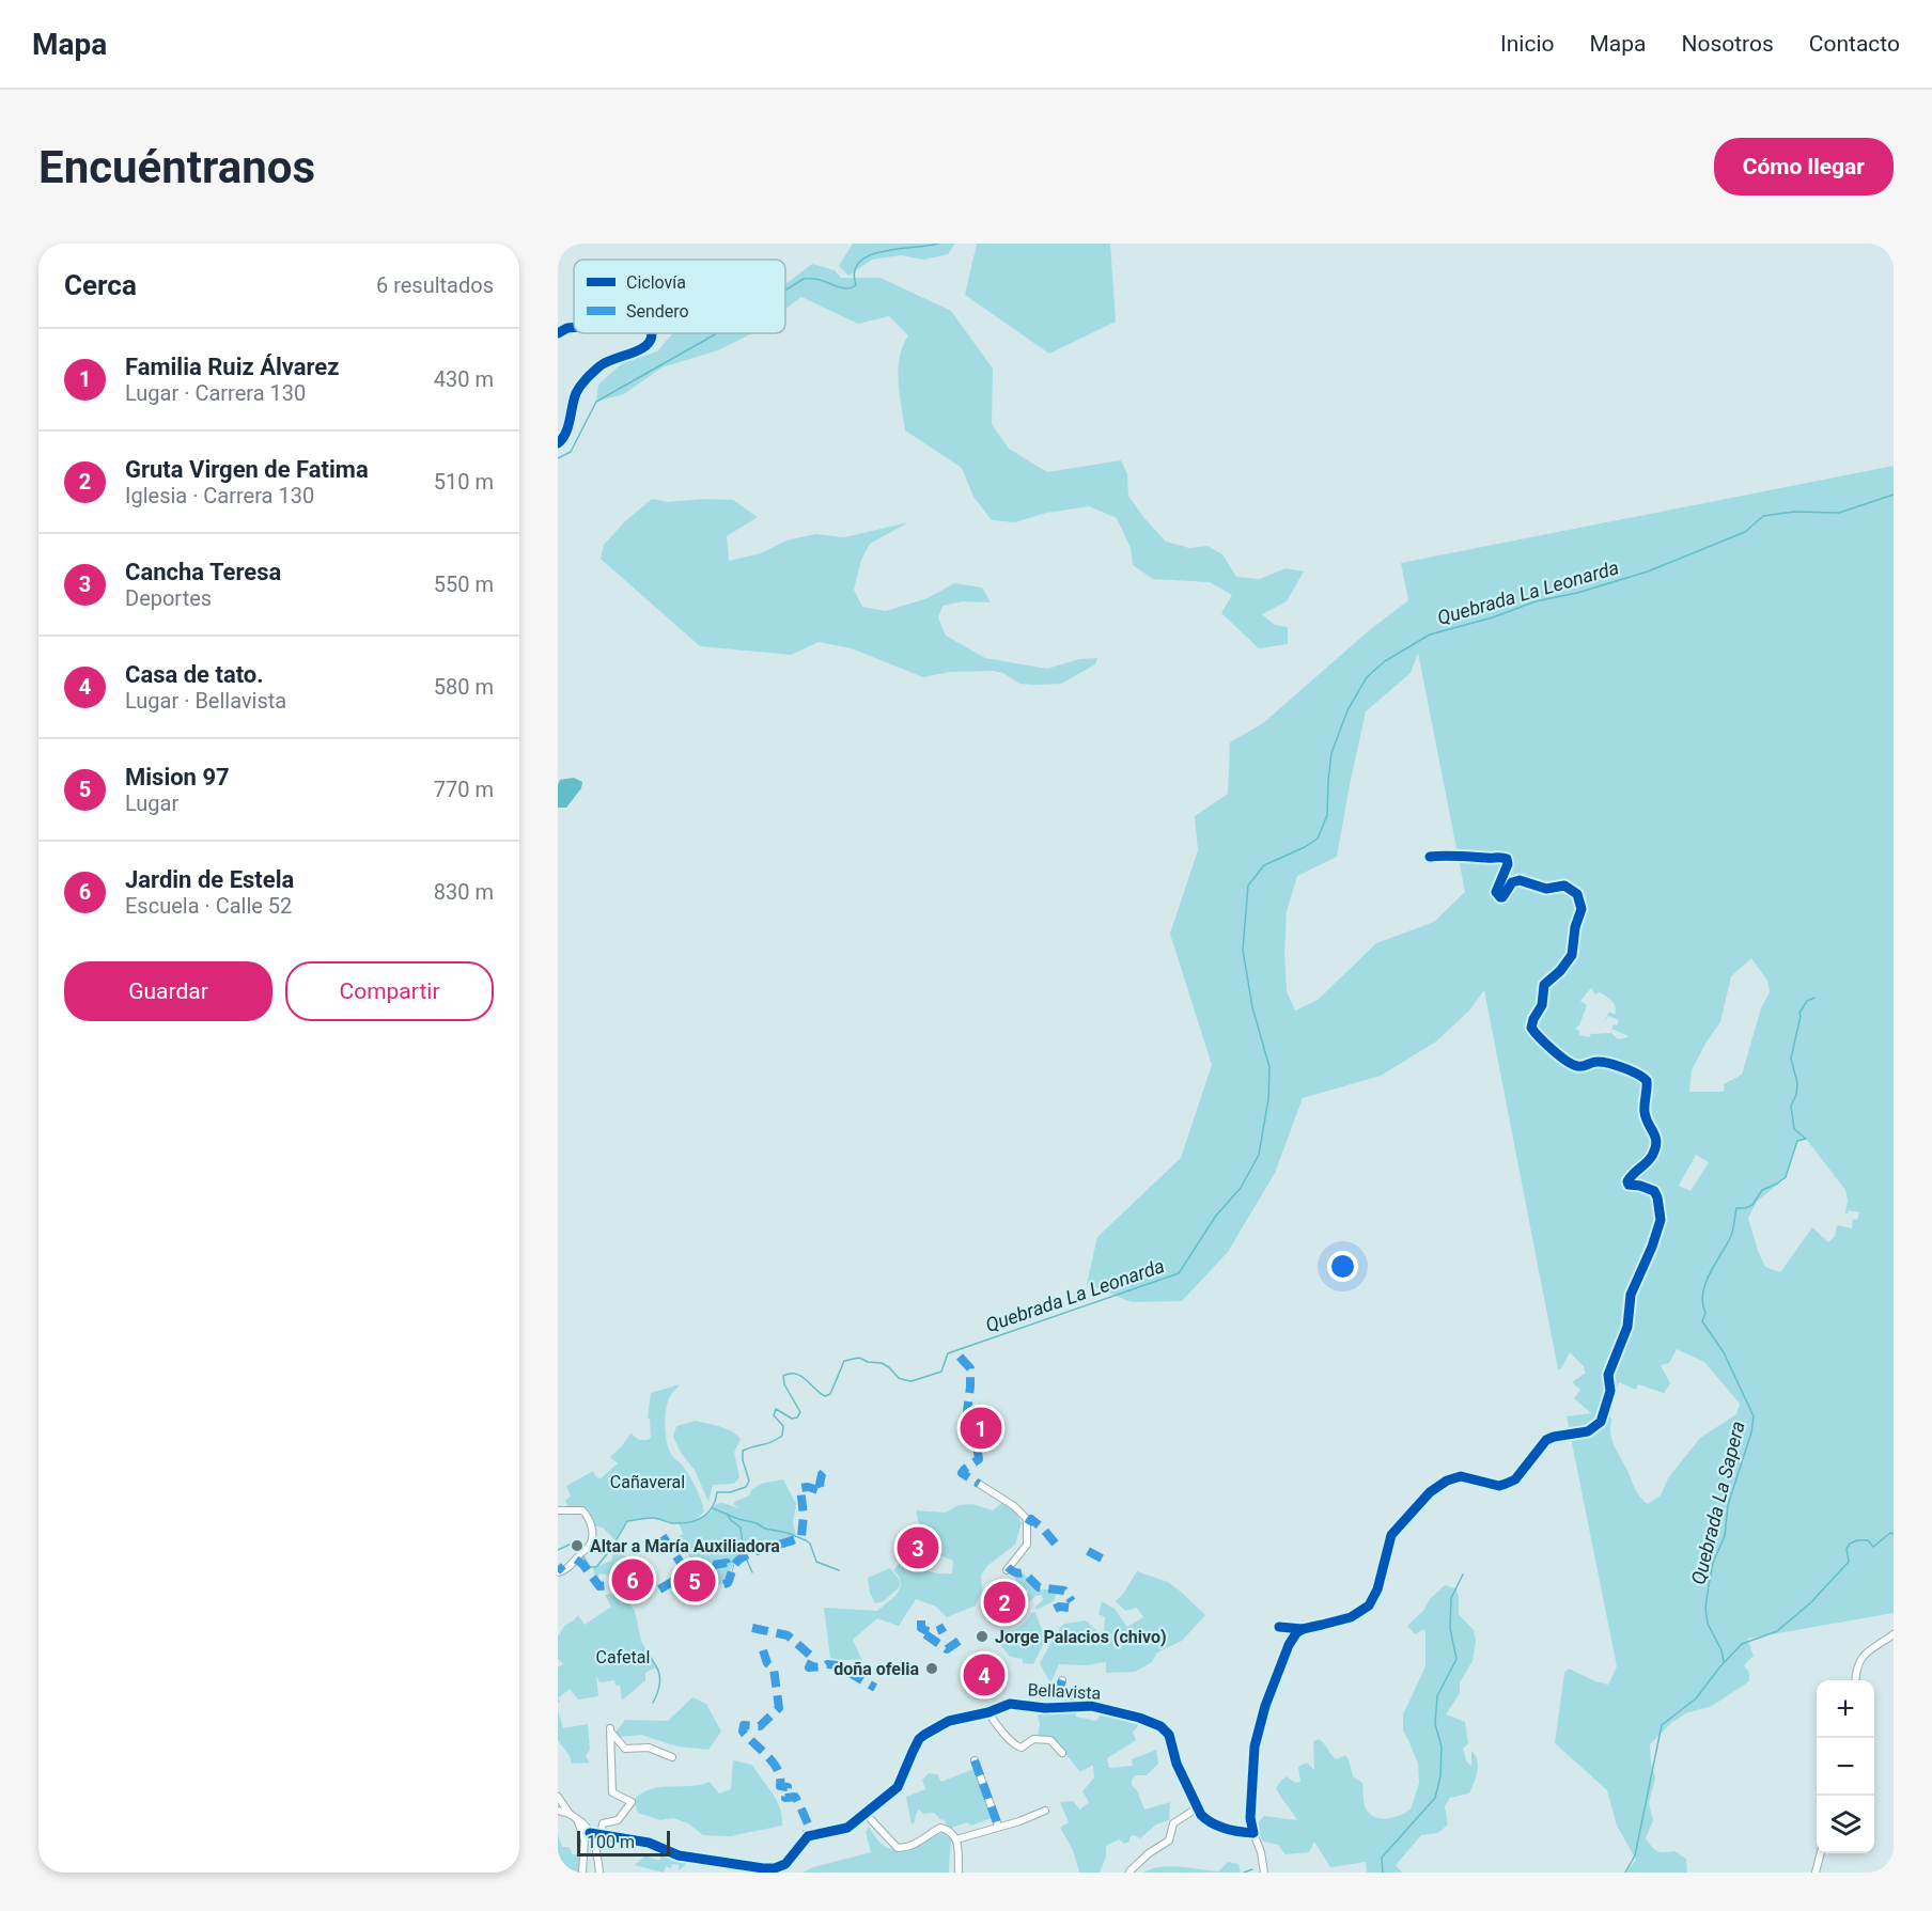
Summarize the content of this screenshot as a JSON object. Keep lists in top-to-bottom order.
{
  "streets": {
    "street": ["Bellavista"]
  },
  "water": ["Quebrada La Leonarda", "Quebrada La Sapera"],
  "parks": ["Cañaveral", "Cafetal"],
  "places": ["Altar a María Auxiliadora", "Jorge Palacios (chivo)", "doña ofelia"],
  "legend": ["Ciclovía", "Sendero"],
  "scale_bar": "100 m",
  "page": {
    "header": "Mapa",
    "nav": [
      "Inicio",
      "Mapa",
      "Nosotros",
      "Contacto"
    ],
    "buttons": [
      "Cómo llegar",
      ["Guardar", "Compartir"]
    ],
    "title": "Encuéntranos",
    "heading": ["Cerca", "6 resultados"],
    "list": [
      {
        "mark": "1",
        "name": "Familia Ruiz Álvarez",
        "note": "Lugar · Carrera 130",
        "value": "430 m"
      },
      {
        "mark": "2",
        "name": "Gruta Virgen de Fatima",
        "note": "Iglesia · Carrera 130",
        "value": "510 m"
      },
      {
        "mark": "3",
        "name": "Cancha Teresa",
        "note": "Deportes",
        "value": "550 m"
      },
      {
        "mark": "4",
        "name": "Casa de tato.",
        "note": "Lugar · Bellavista",
        "value": "580 m"
      },
      {
        "mark": "5",
        "name": "Mision 97",
        "note": "Lugar",
        "value": "770 m"
      },
      {
        "mark": "6",
        "name": "Jardin de Estela",
        "note": "Escuela · Calle 52",
        "value": "830 m"
      }
    ],
    "pins": [
      "1",
      "3",
      "6",
      "5",
      "2",
      "4"
    ],
    "map_buttons": ["+", "−"],
    "scale": "100 m"
  }
}
